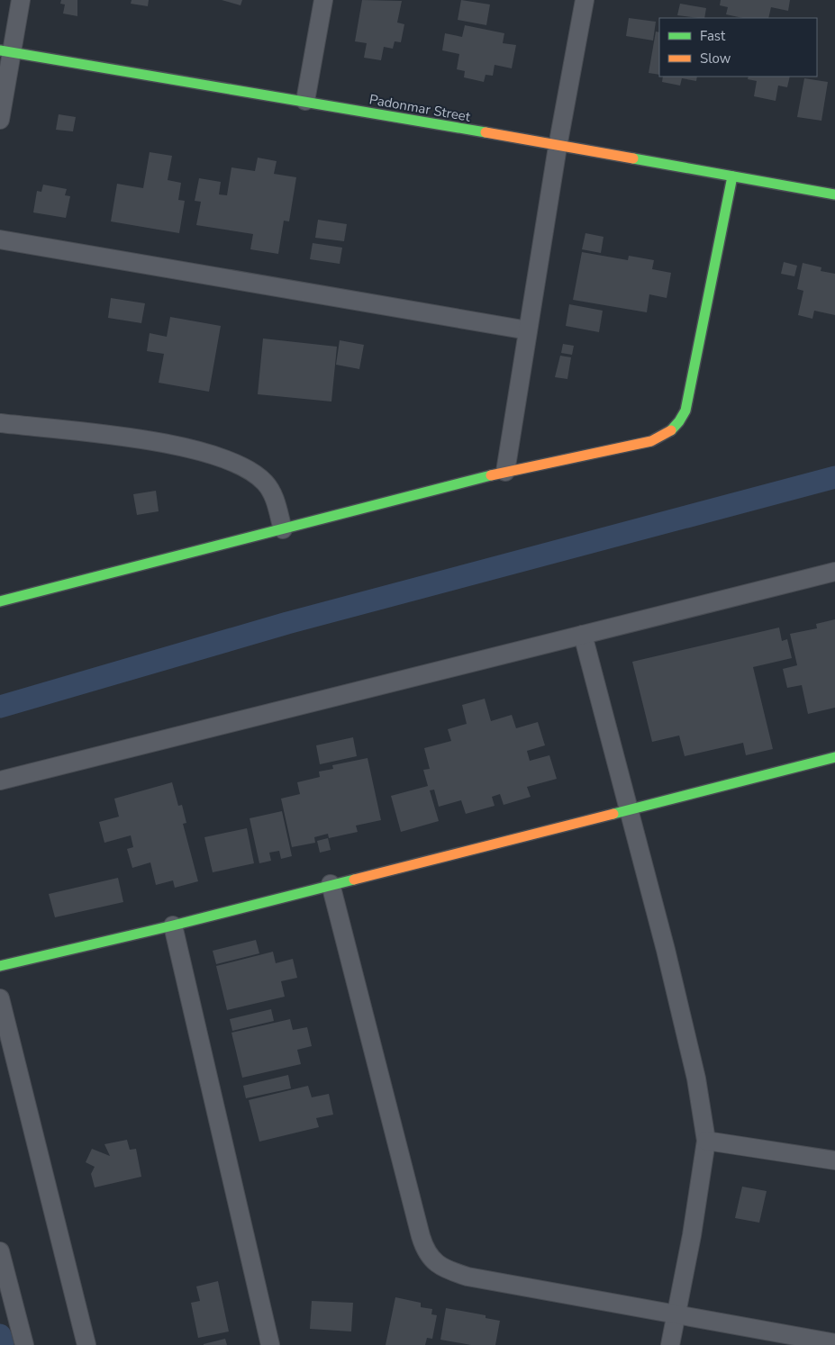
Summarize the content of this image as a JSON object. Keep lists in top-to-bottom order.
{
  "streets": {
    "street": ["Padonmar Street"]
  },
  "legend": ["Fast", "Slow"]
}
